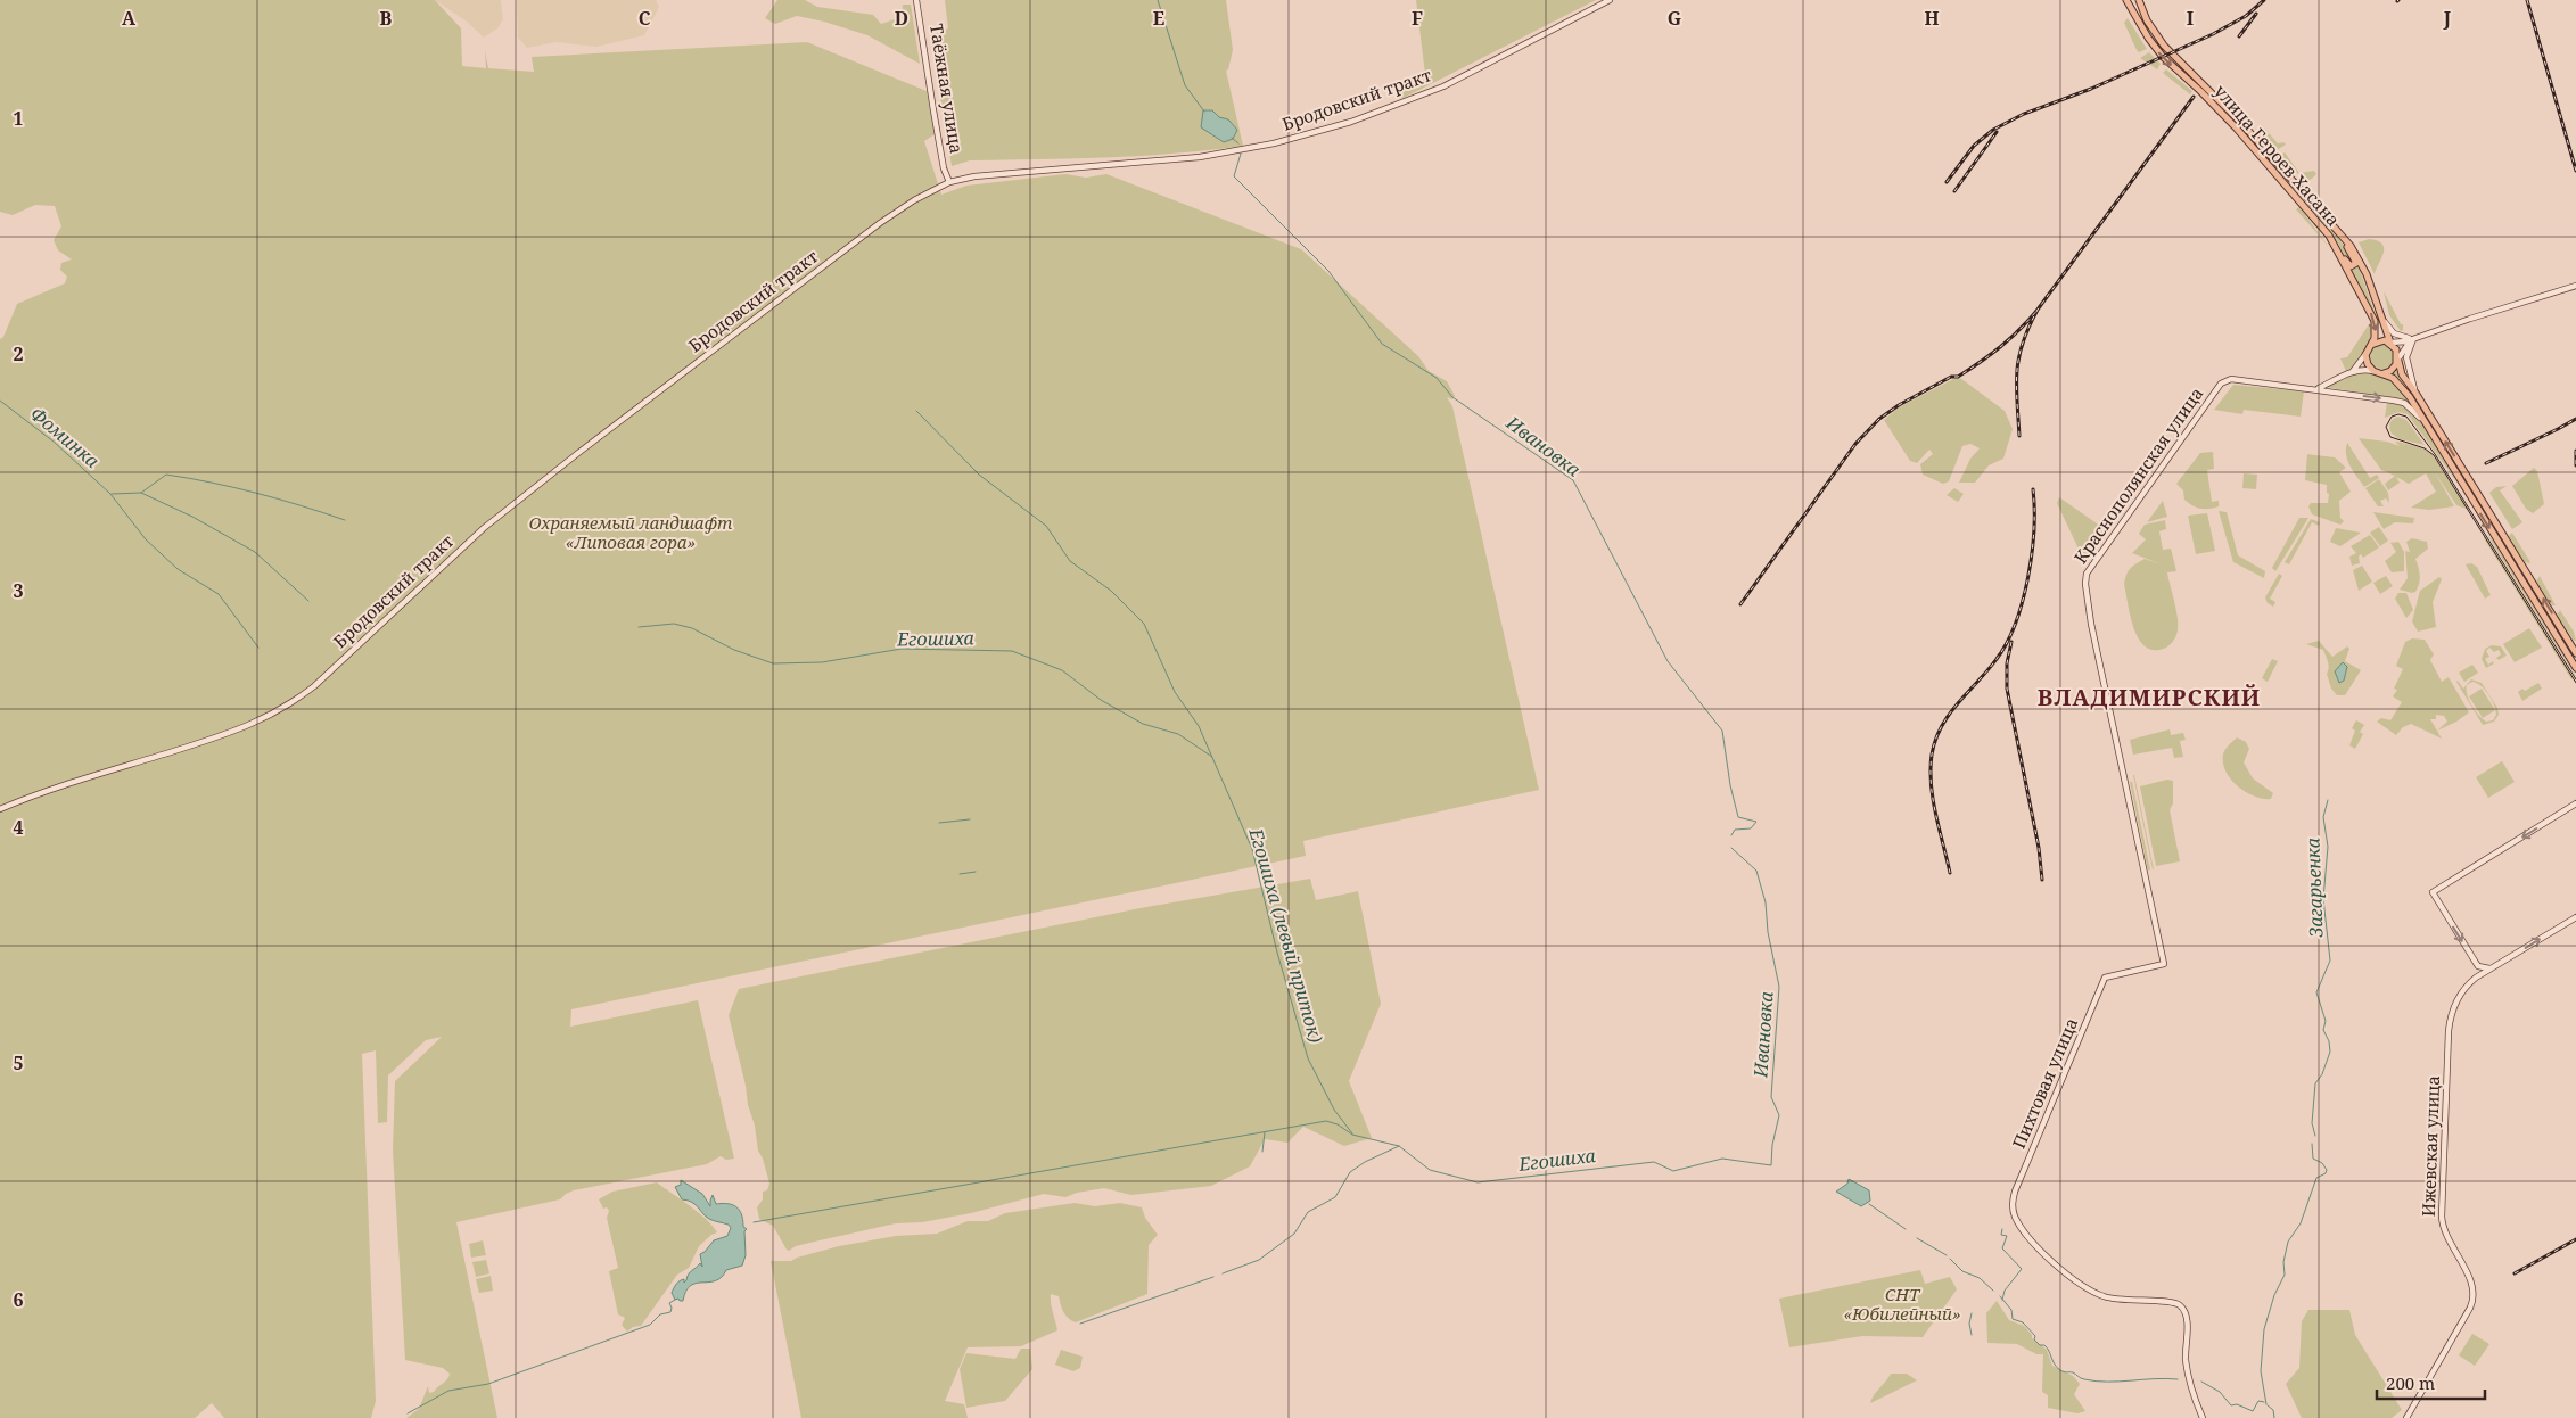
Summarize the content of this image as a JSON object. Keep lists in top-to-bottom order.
{
  "streets": {
    "main road": ["улица Героев Хасана"],
    "street": [
      "Таёжная улица",
      "Бродовский тракт",
      "Краснополянская улица",
      "Пихтовая улица",
      "Ижевская улица"
    ]
  },
  "crossings": [
    ["Таёжная улица", "Бродовский тракт"],
    ["Краснополянская улица", "Пихтовая улица"]
  ],
  "districts": ["ВЛАДИМИРСКИЙ"],
  "water": [
    "Фоминка",
    "Ивановка",
    "Егошиха",
    "Загарьенка",
    "Егошиха (левый приток)"
  ],
  "parks": ["Охраняемый ландшафт «Липовая гора»", "СНТ «Юбилейный»"],
  "scale_bar": "200 m",
  "grid": {
    "columns": [
      "A",
      "B",
      "C",
      "D",
      "E",
      "F",
      "G",
      "H",
      "I",
      "J"
    ],
    "rows": [
      "1",
      "2",
      "3",
      "4",
      "5",
      "6"
    ]
  }
}
